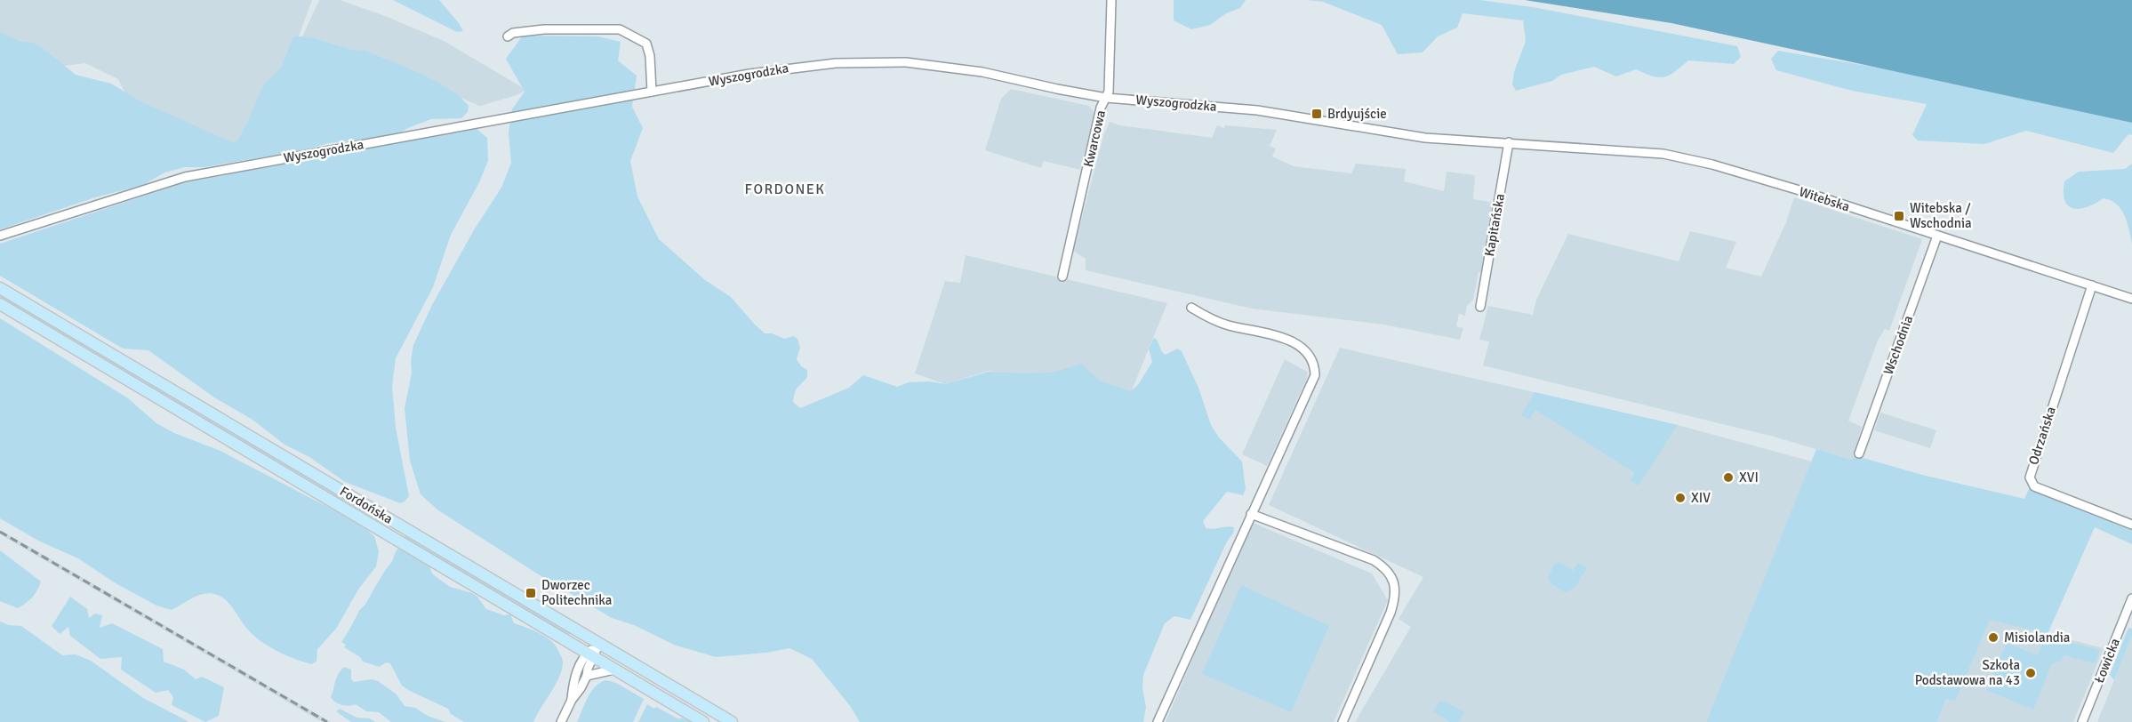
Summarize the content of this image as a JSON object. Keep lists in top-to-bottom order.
{
  "streets": {
    "main road": ["Fordońska"],
    "street": [
      "Wyszogrodzka",
      "Kwarcowa",
      "Witebska",
      "Kapitańska",
      "Wschodnia",
      "Odrzańska",
      "Łowicka"
    ]
  },
  "crossings": [
    ["Wyszogrodzka", "Kwarcowa"],
    ["Wyszogrodzka", "Witebska"],
    ["Wyszogrodzka", "Kapitańska"],
    ["Witebska", "Kapitańska"],
    ["Witebska", "Wschodnia"],
    ["Witebska", "Odrzańska"]
  ],
  "districts": ["FORDONEK"],
  "places": {
    "transit": ["Brdyujście", "Witebska / Wschodnia", "Dworzec Politechnika"],
    "other": [
      "XVI",
      "XIV",
      "Misiolandia",
      "Szkoła Podstawowa na 43"
    ]
  }
}
